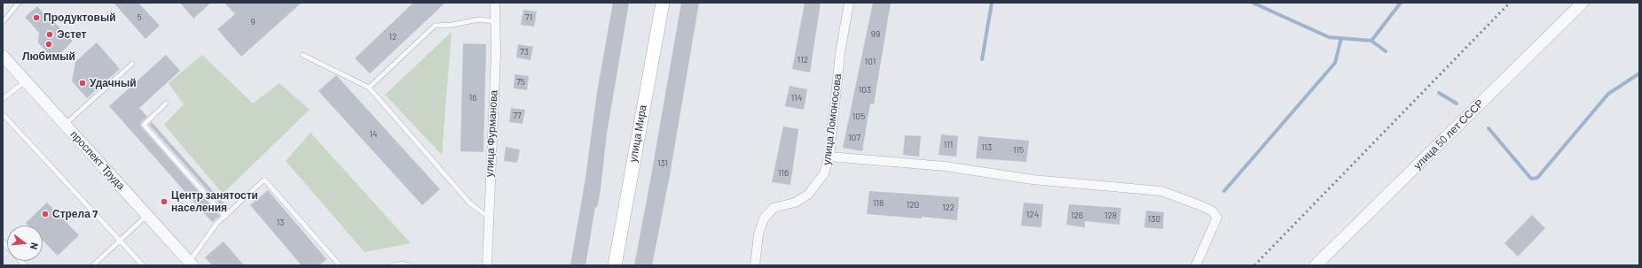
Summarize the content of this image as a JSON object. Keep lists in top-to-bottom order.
{
  "streets": {
    "main road": ["улица Мира"],
    "street": [
      "улица Ломоносова",
      "улица Фурманова",
      "улица 50 лет СССР",
      "проспект Труда"
    ]
  },
  "places": [
    "Продуктовый",
    "Эстет",
    "Любимый",
    "Удачный",
    "Центр занятости населения",
    "Стрела 7"
  ],
  "house_numbers": [
    "5",
    "71",
    "9",
    "99",
    "12",
    "73",
    "112",
    "101",
    "75",
    "103",
    "16",
    "114",
    "77",
    "105",
    "14",
    "107",
    "111",
    "113",
    "115",
    "131",
    "116",
    "118",
    "120",
    "122",
    "124",
    "126",
    "128",
    "130",
    "13"
  ],
  "north": "right"
}
